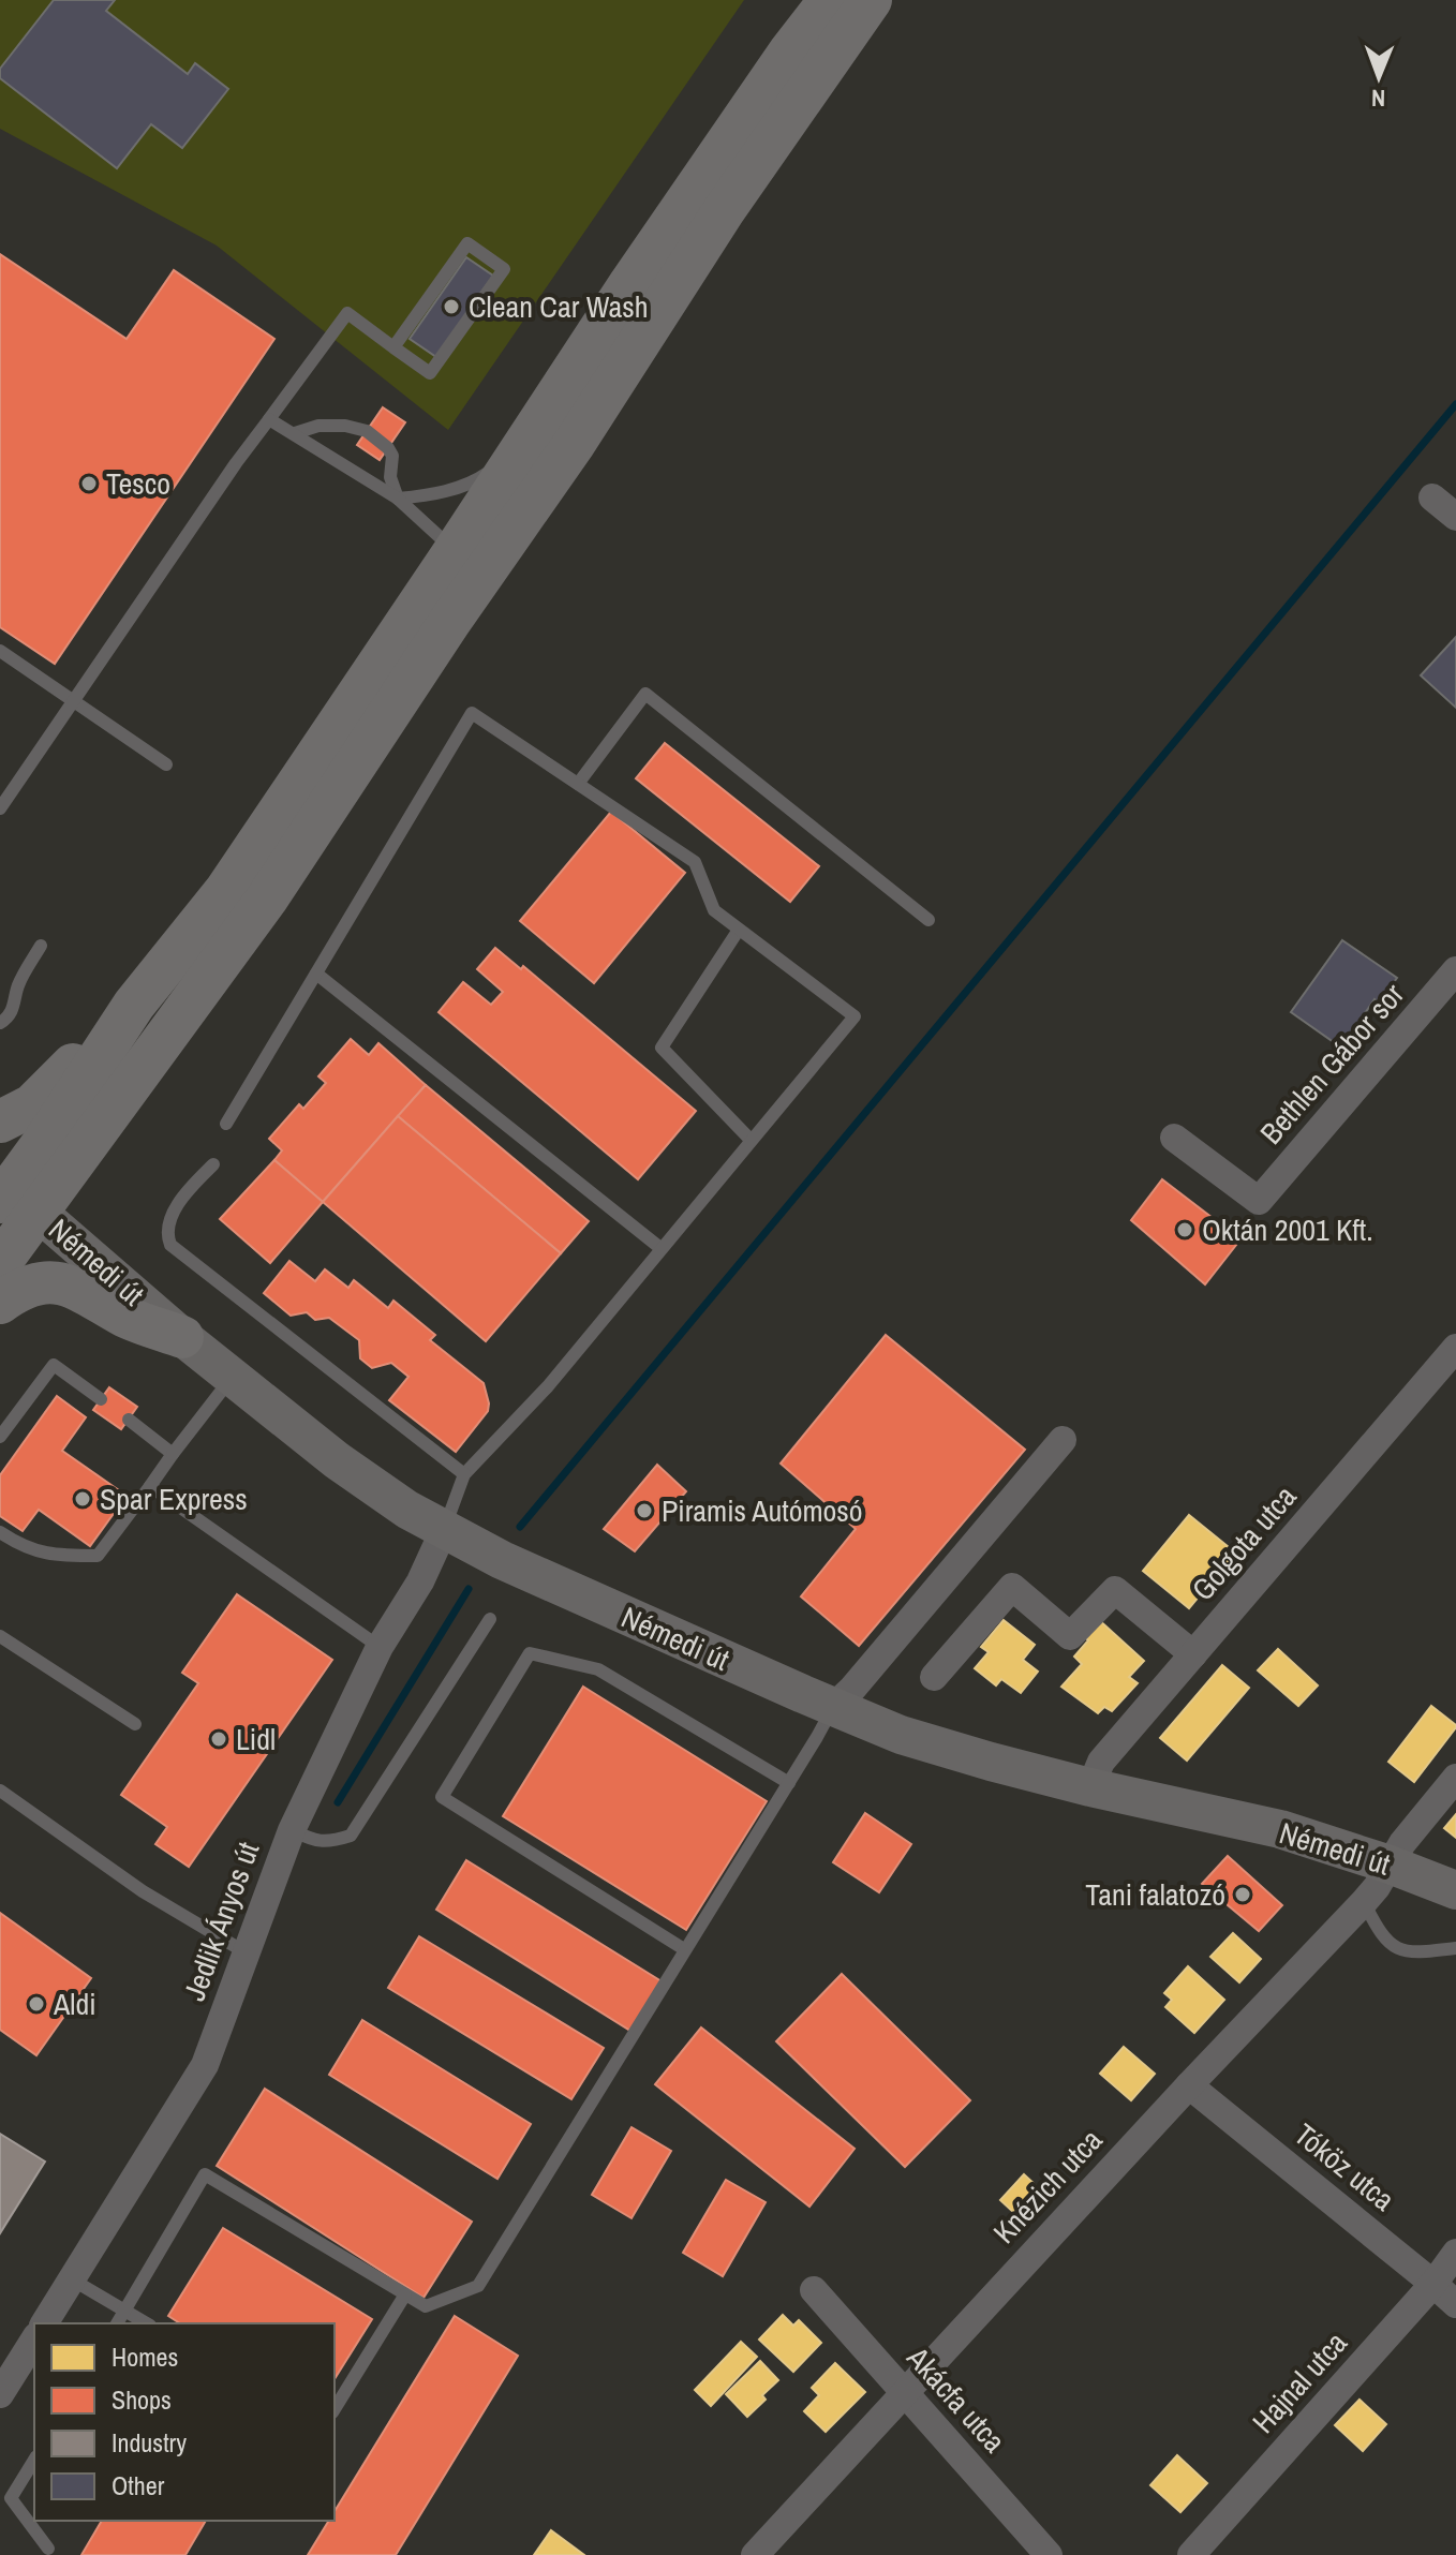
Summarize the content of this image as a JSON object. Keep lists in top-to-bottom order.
{
  "streets": {
    "main road": ["Némedi út"],
    "street": [
      "Bethlen Gábor sor",
      "Golgota utca",
      "Jedlik Ányos út",
      "Tóköz utca",
      "Knézich utca",
      "Hajnal utca",
      "Akácfa utca"
    ]
  },
  "crossings": [
    ["Némedi út", "Golgota utca"],
    ["Némedi út", "Jedlik Ányos út"],
    ["Némedi út", "Knézich utca"],
    ["Tóköz utca", "Knézich utca"],
    ["Tóköz utca", "Hajnal utca"],
    ["Knézich utca", "Akácfa utca"]
  ],
  "places": [
    "Clean Car Wash",
    "Tesco",
    "Oktán 2001 Kft.",
    "Spar Express",
    "Piramis Autómosó",
    "Lidl",
    "Tani falatozó",
    "Aldi"
  ],
  "legend": [
    "Homes",
    "Shops",
    "Industry",
    "Other"
  ],
  "north": "bottom"
}
